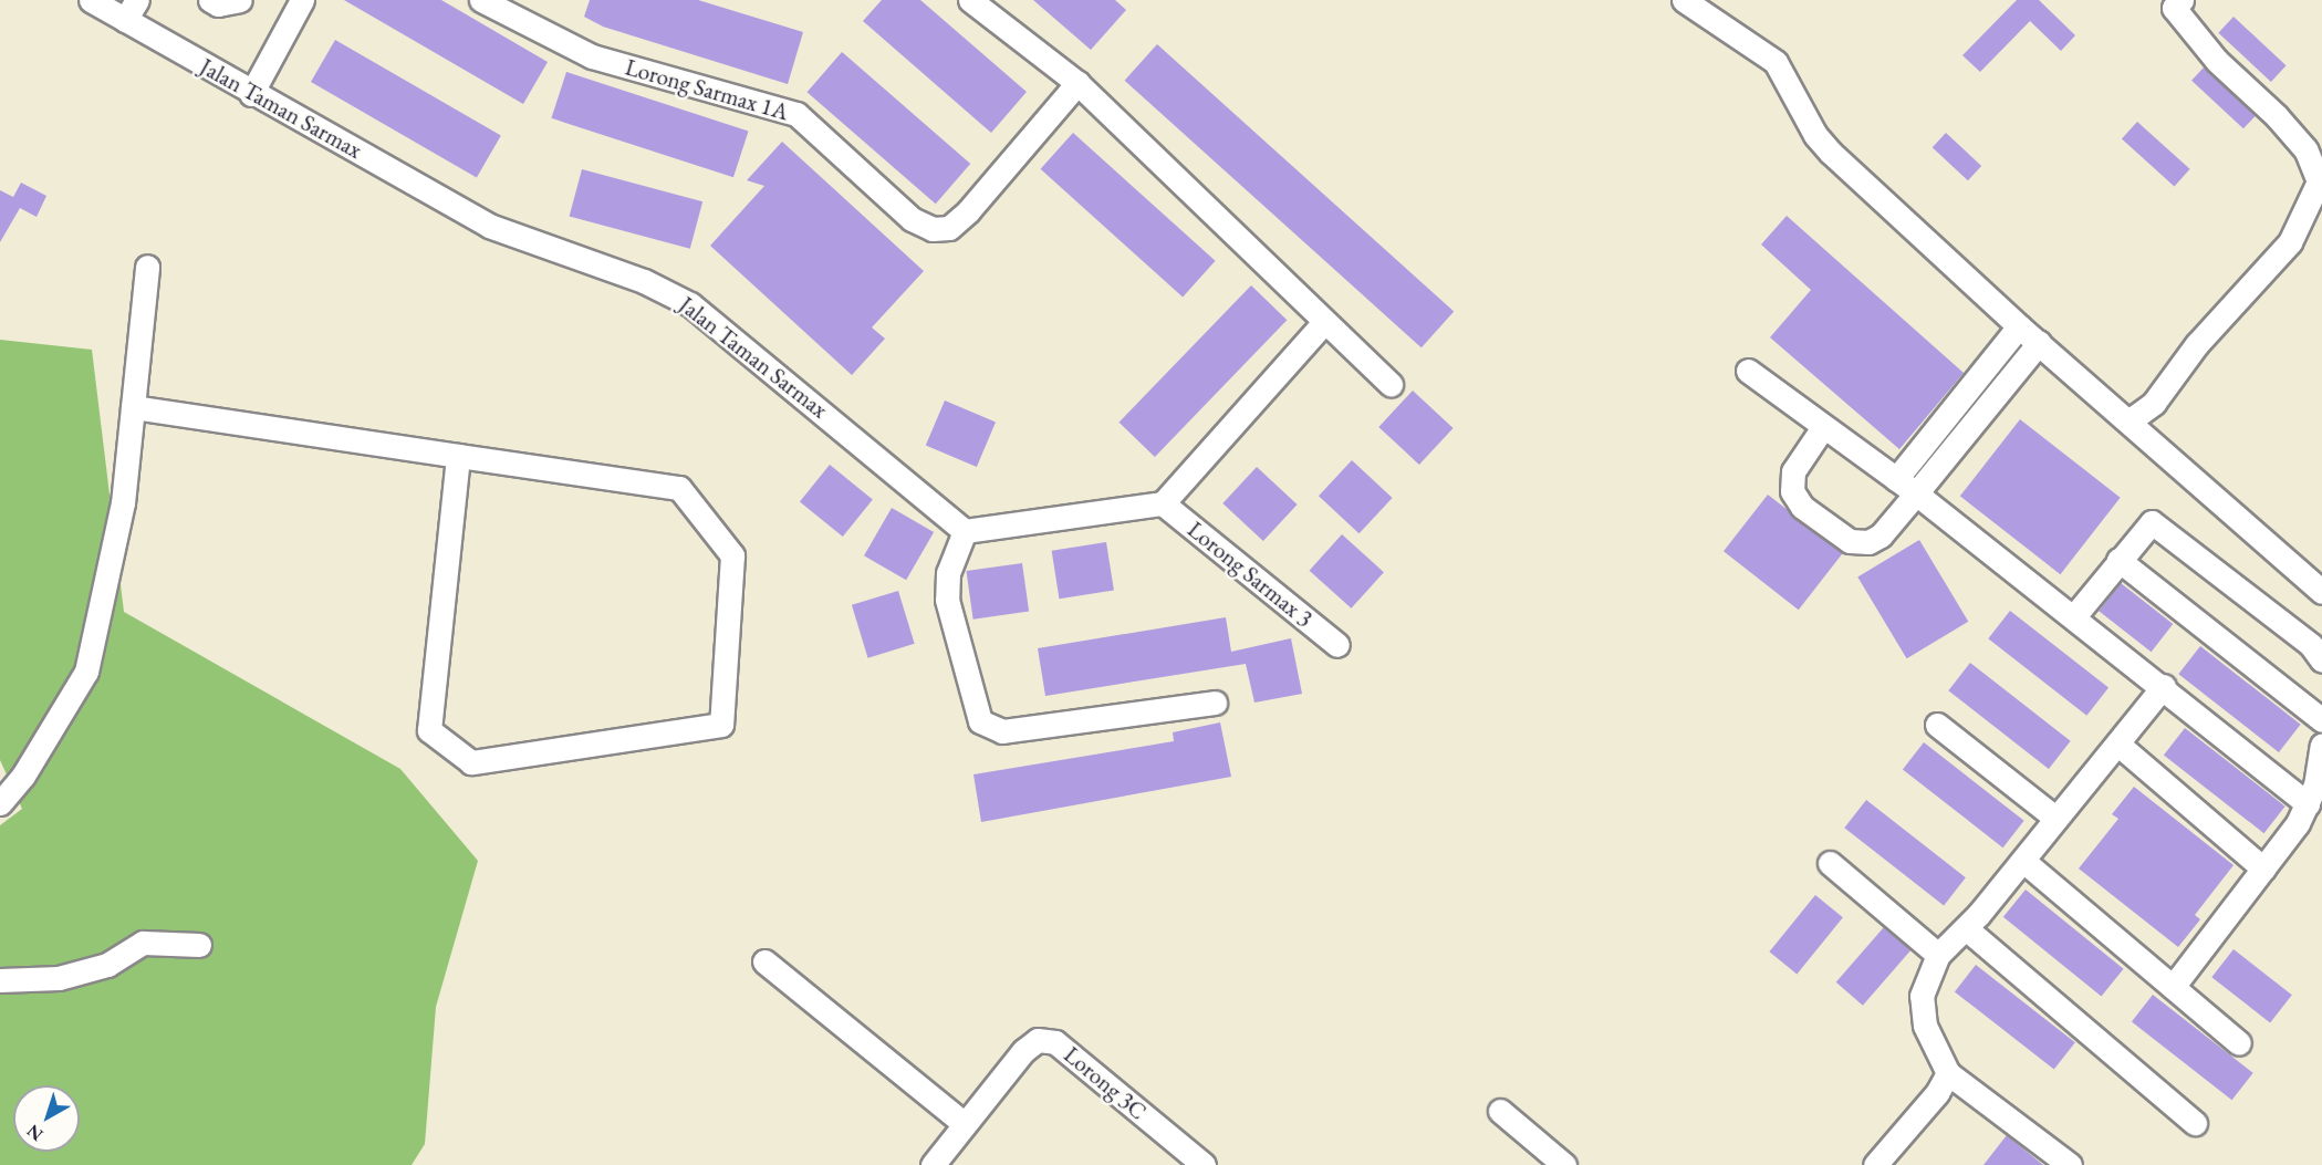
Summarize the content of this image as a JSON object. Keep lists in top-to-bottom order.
{
  "streets": {
    "street": [
      "Lorong Sarmax 1A",
      "Jalan Taman Sarmax",
      "Lorong Sarmax 3",
      "Lorong 3C"
    ]
  },
  "north": "bottom left"
}
